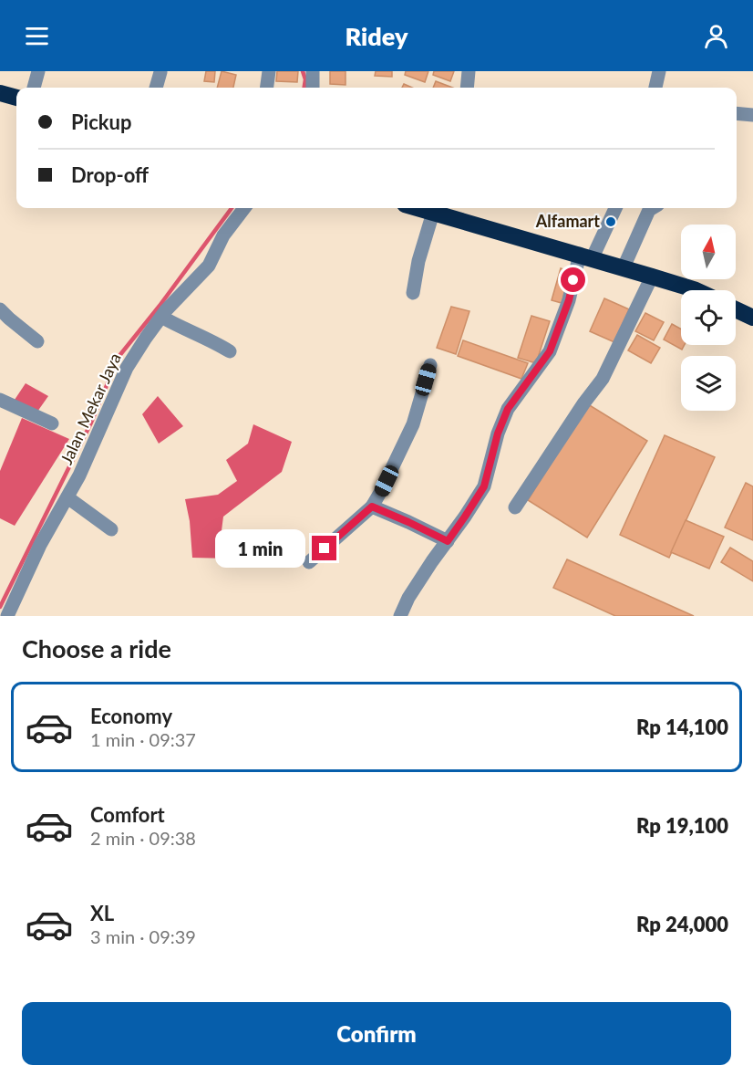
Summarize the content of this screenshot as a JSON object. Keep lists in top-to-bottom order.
{
  "streets": {
    "street": ["Jalan Mekar Jaya"]
  },
  "places": ["Alfamart"],
  "north": "top",
  "page": {
    "header": "Ridey",
    "banner": ["Pickup", "Drop-off"],
    "bubble": "1 min",
    "heading": "Choose a ride",
    "list": [
      {
        "name": "Economy",
        "note": "1 min · 09:37",
        "value": "Rp 14,100"
      },
      {
        "name": "Comfort",
        "note": "2 min · 09:38",
        "value": "Rp 19,100"
      },
      {
        "name": "XL",
        "note": "3 min · 09:39",
        "value": "Rp 24,000"
      }
    ],
    "buttons": "Confirm"
  }
}
